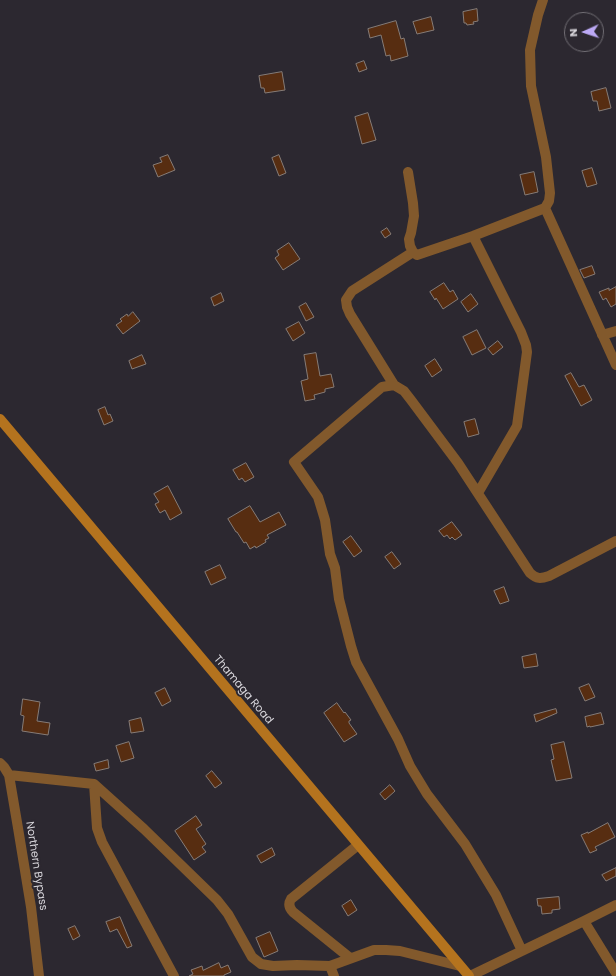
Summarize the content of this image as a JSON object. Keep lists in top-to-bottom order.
{
  "streets": {
    "main road": ["Thamaga Road"],
    "street": ["Northern Bypass"]
  },
  "north": "left"
}
